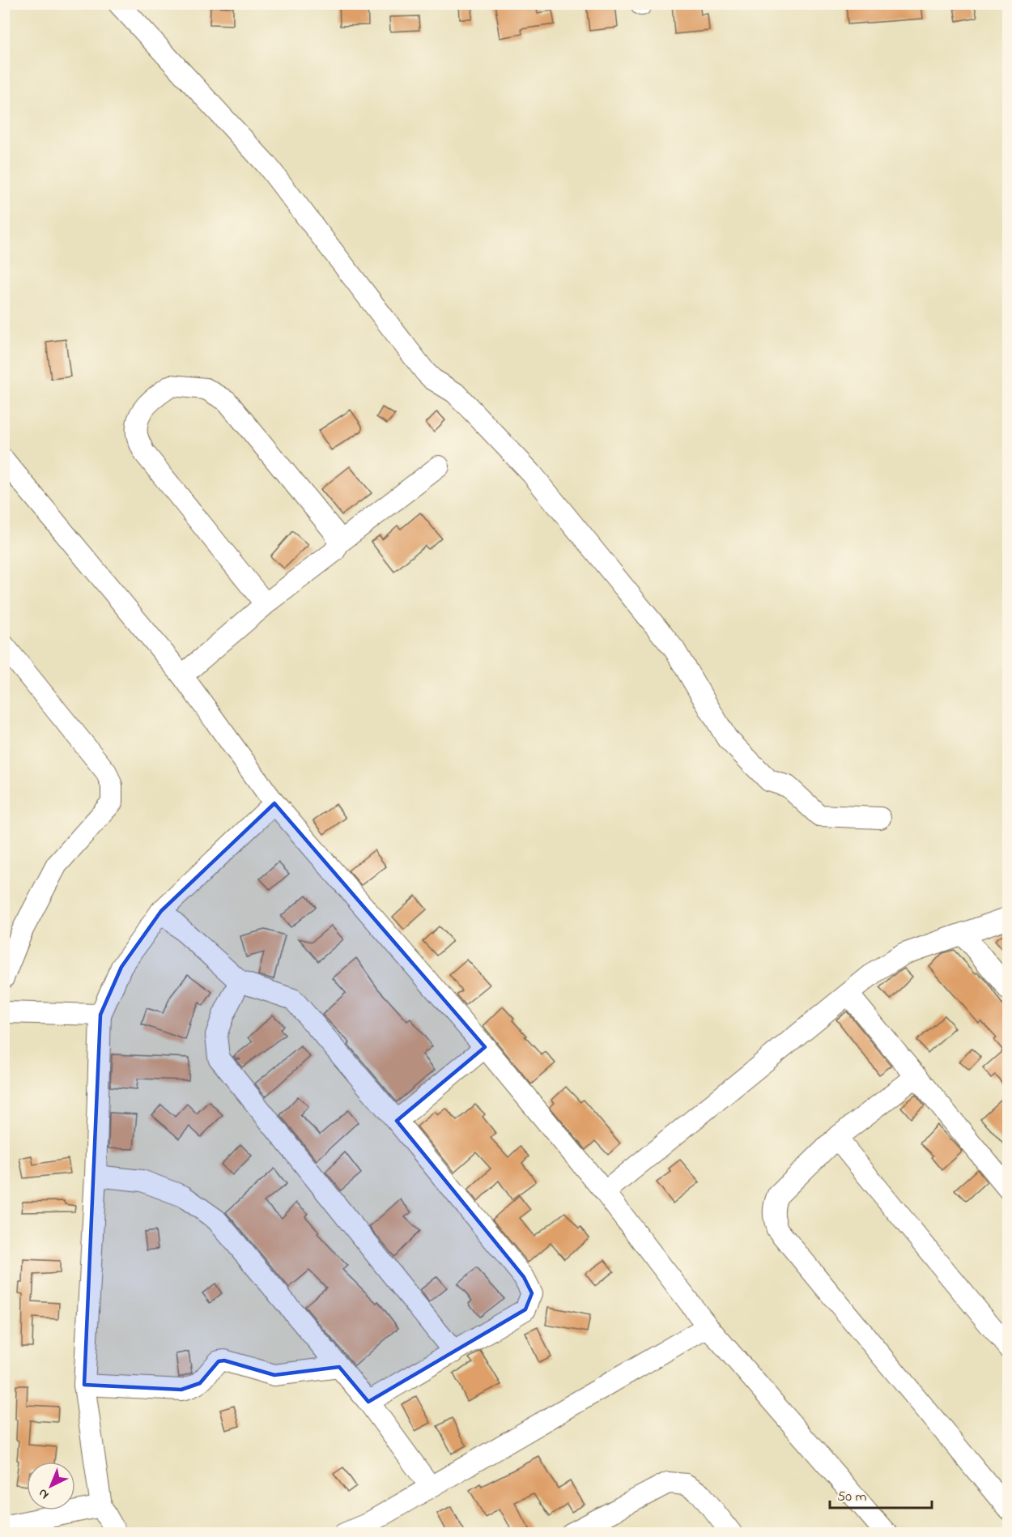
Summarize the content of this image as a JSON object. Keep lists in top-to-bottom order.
{
  "scale_bar": "50 m",
  "north": "bottom left"
}
